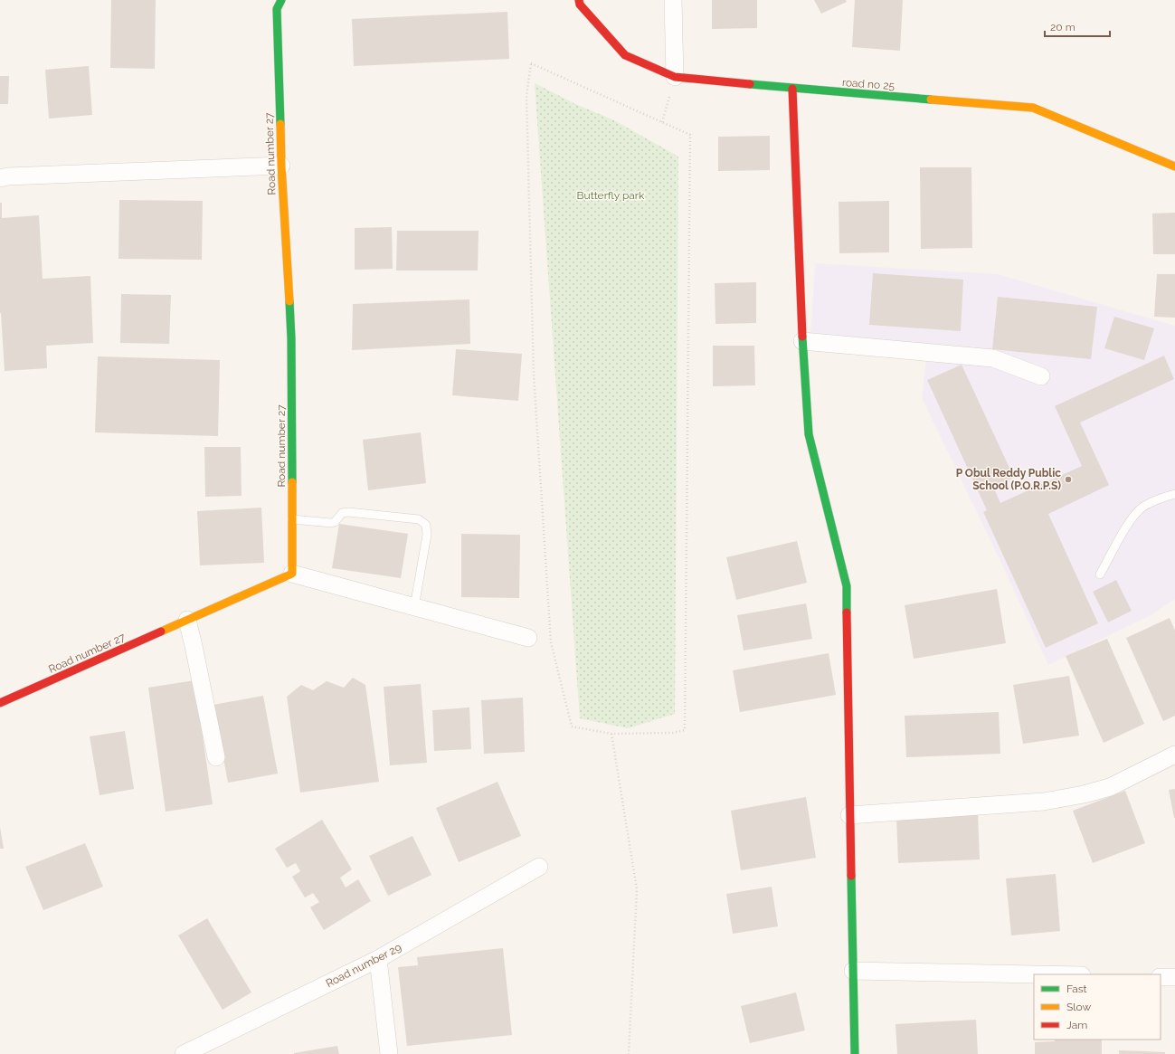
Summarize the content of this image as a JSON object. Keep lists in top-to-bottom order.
{
  "streets": {
    "street": ["road no 25", "Road number 27", "Road number 29"]
  },
  "parks": ["Butterfly park"],
  "places": ["P Obul Reddy Public School (P.O.R.P.S)"],
  "legend": ["Fast", "Slow", "Jam"],
  "scale_bar": "20 m"
}
